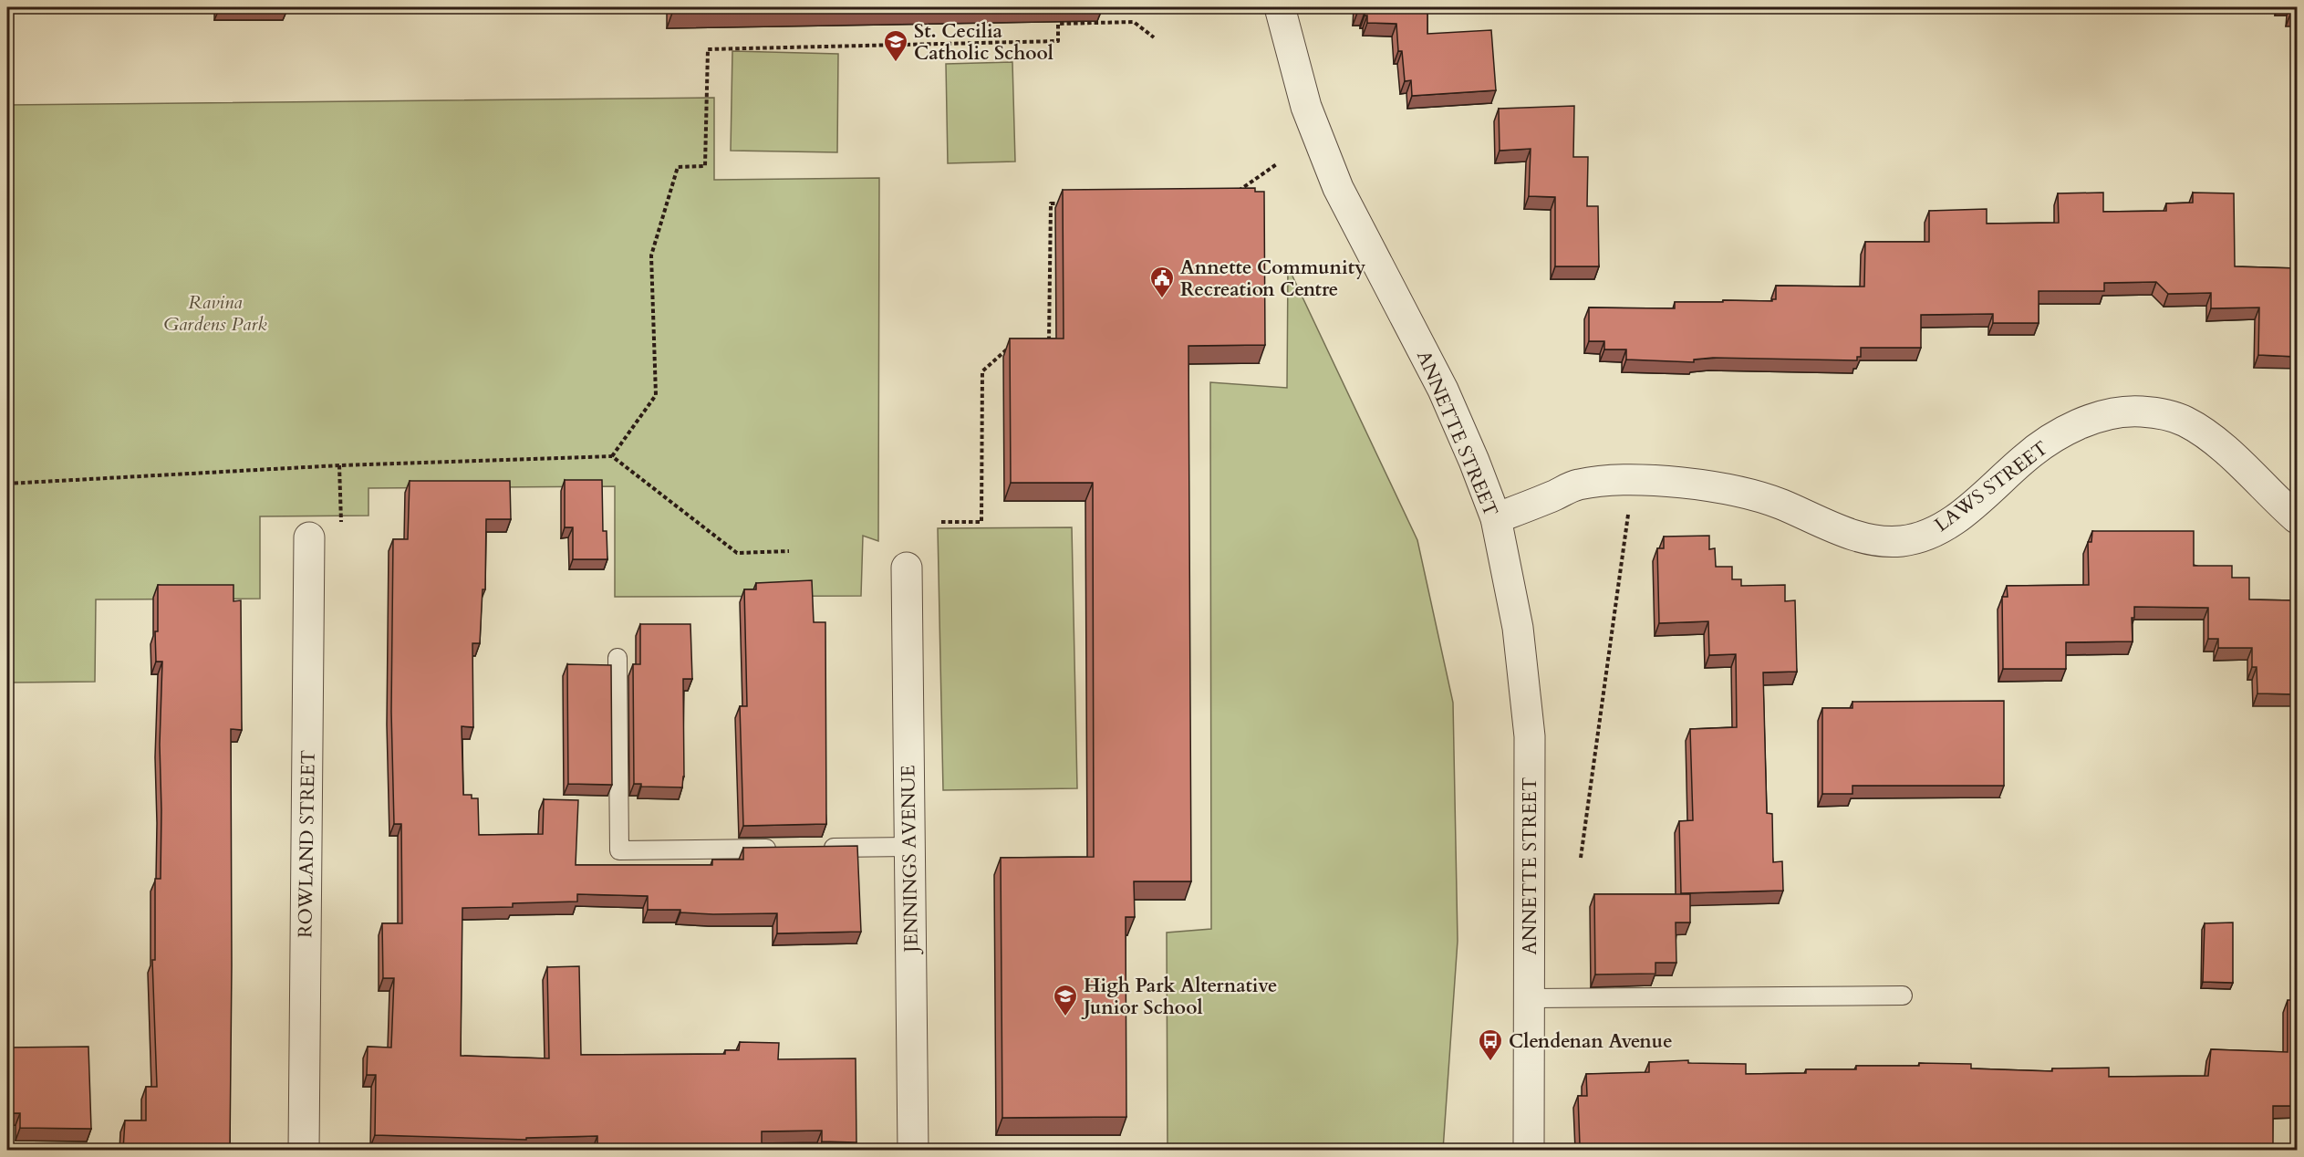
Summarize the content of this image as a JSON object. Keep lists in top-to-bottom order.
{
  "streets": {
    "street": [
      "ANNETTE STREET",
      "LAWS STREET",
      "ROWLAND STREET",
      "JENNINGS AVENUE"
    ]
  },
  "crossings": [
    ["ANNETTE STREET", "LAWS STREET"]
  ],
  "parks": ["Ravina Gardens Park"],
  "places": {
    "school or university": ["St. Cecilia Catholic School", "High Park Alternative Junior School"],
    "public building": ["Annette Community Recreation Centre"],
    "bus stop": ["Clendenan Avenue"]
  }
}
